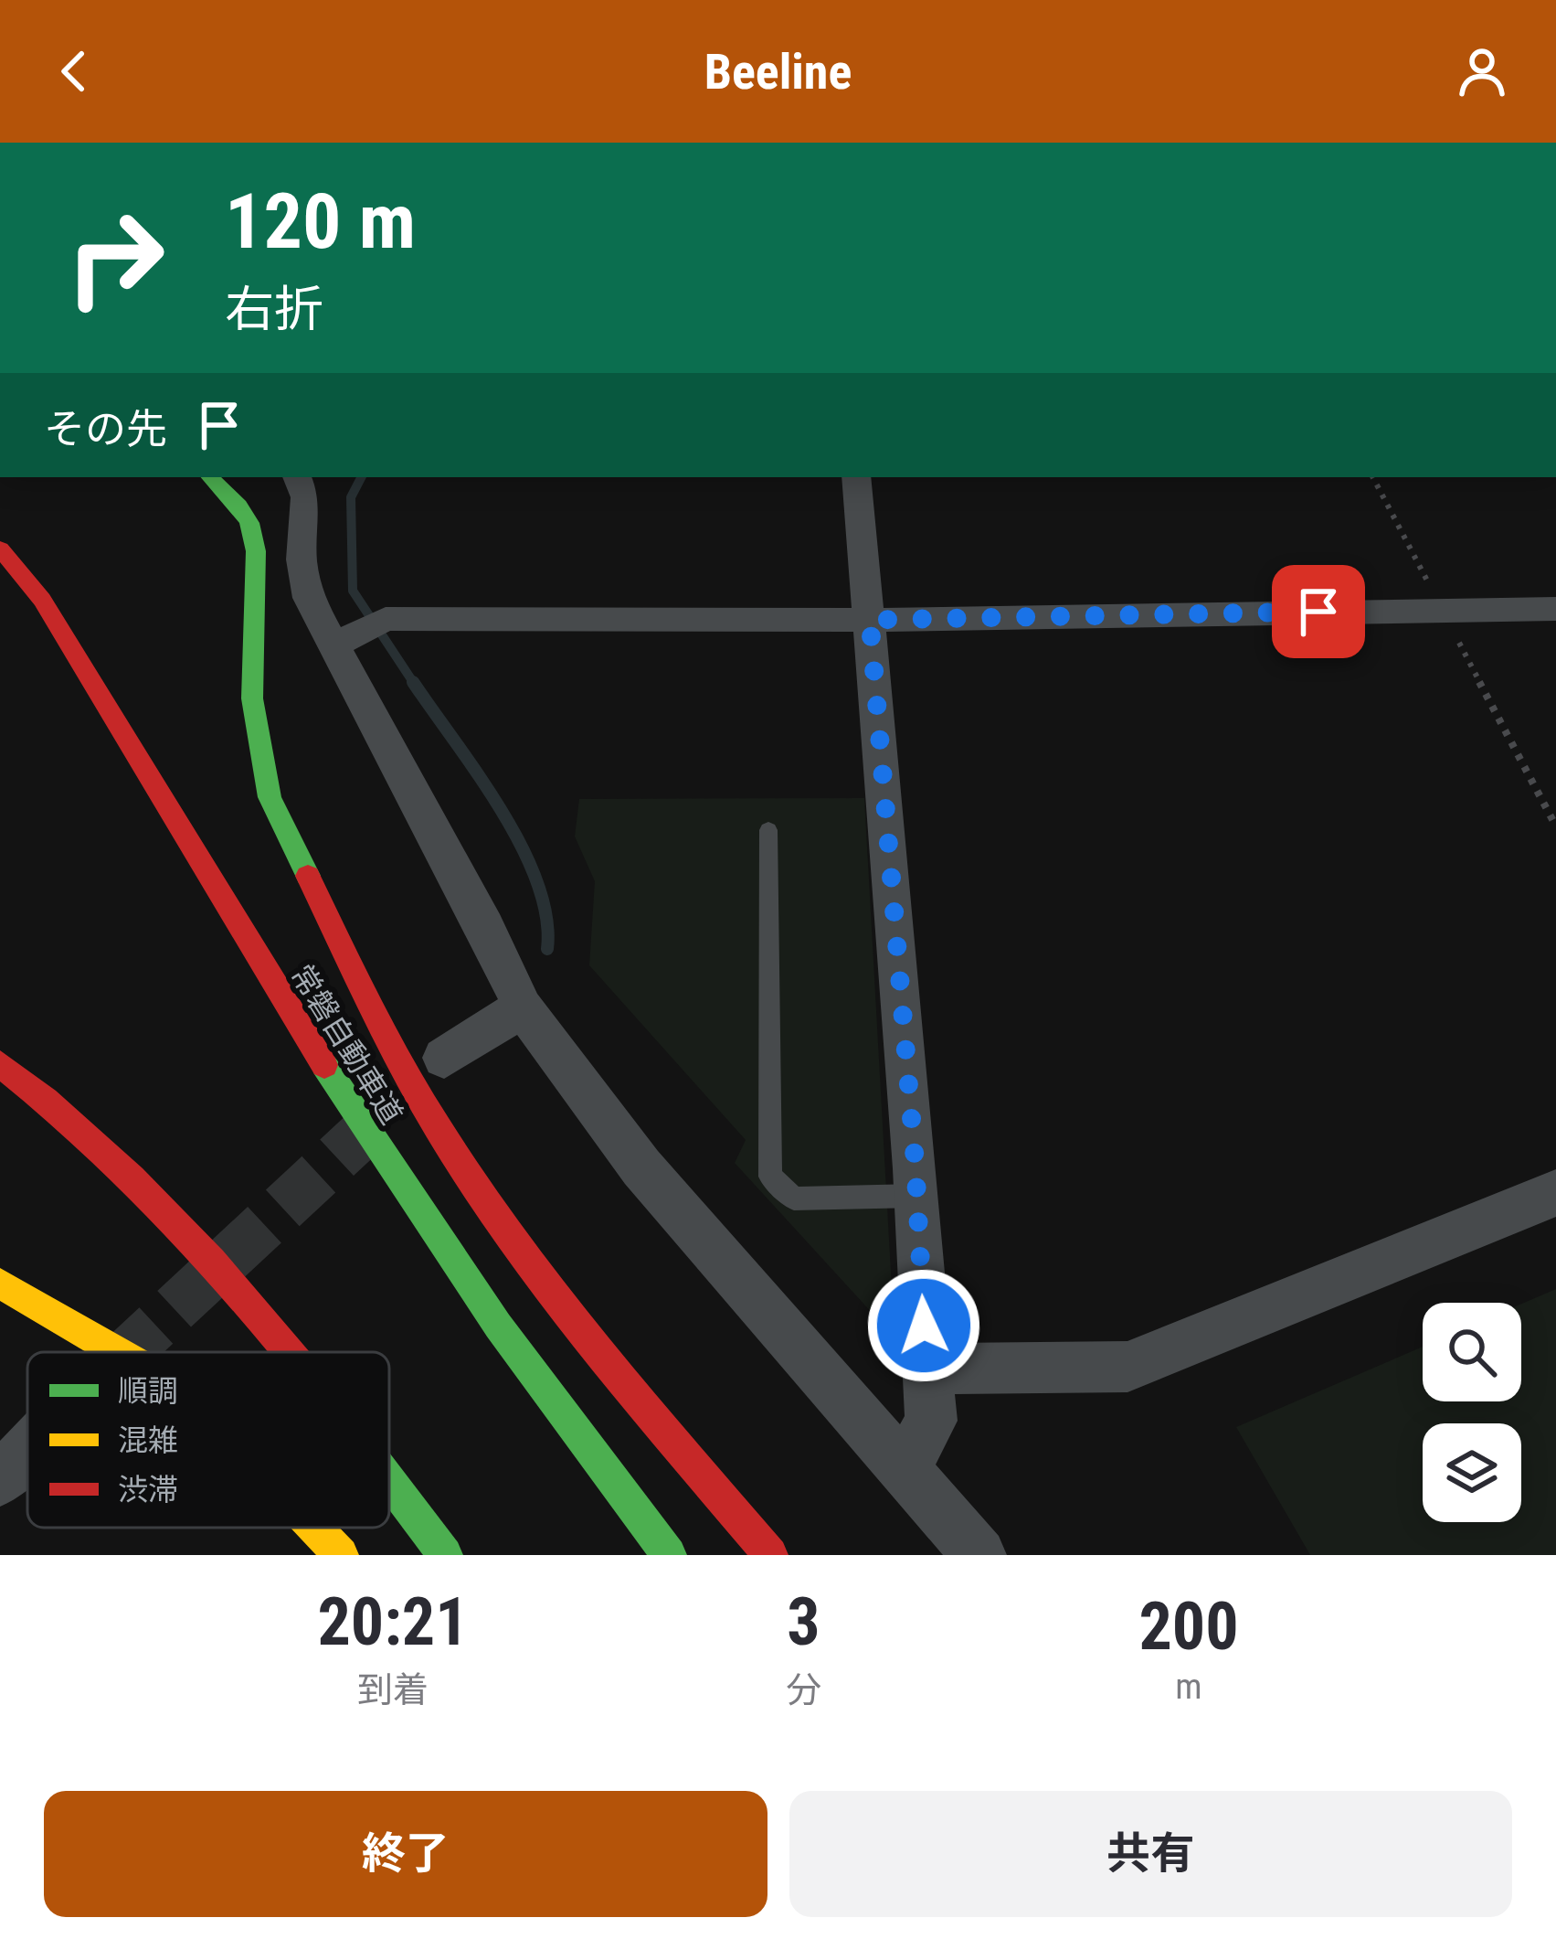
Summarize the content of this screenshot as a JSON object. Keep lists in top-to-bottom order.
{
  "streets": {
    "highway": ["常磐自動車道"]
  },
  "legend": ["順調", "混雑", "渋滞"],
  "page": {
    "header": "Beeline",
    "turn": ["120 m", "右折"],
    "then": "その先",
    "eta": [
      "20:21",
      "到着",
      "3",
      "分",
      "200",
      "m"
    ],
    "buttons": ["終了", "共有"]
  }
}
